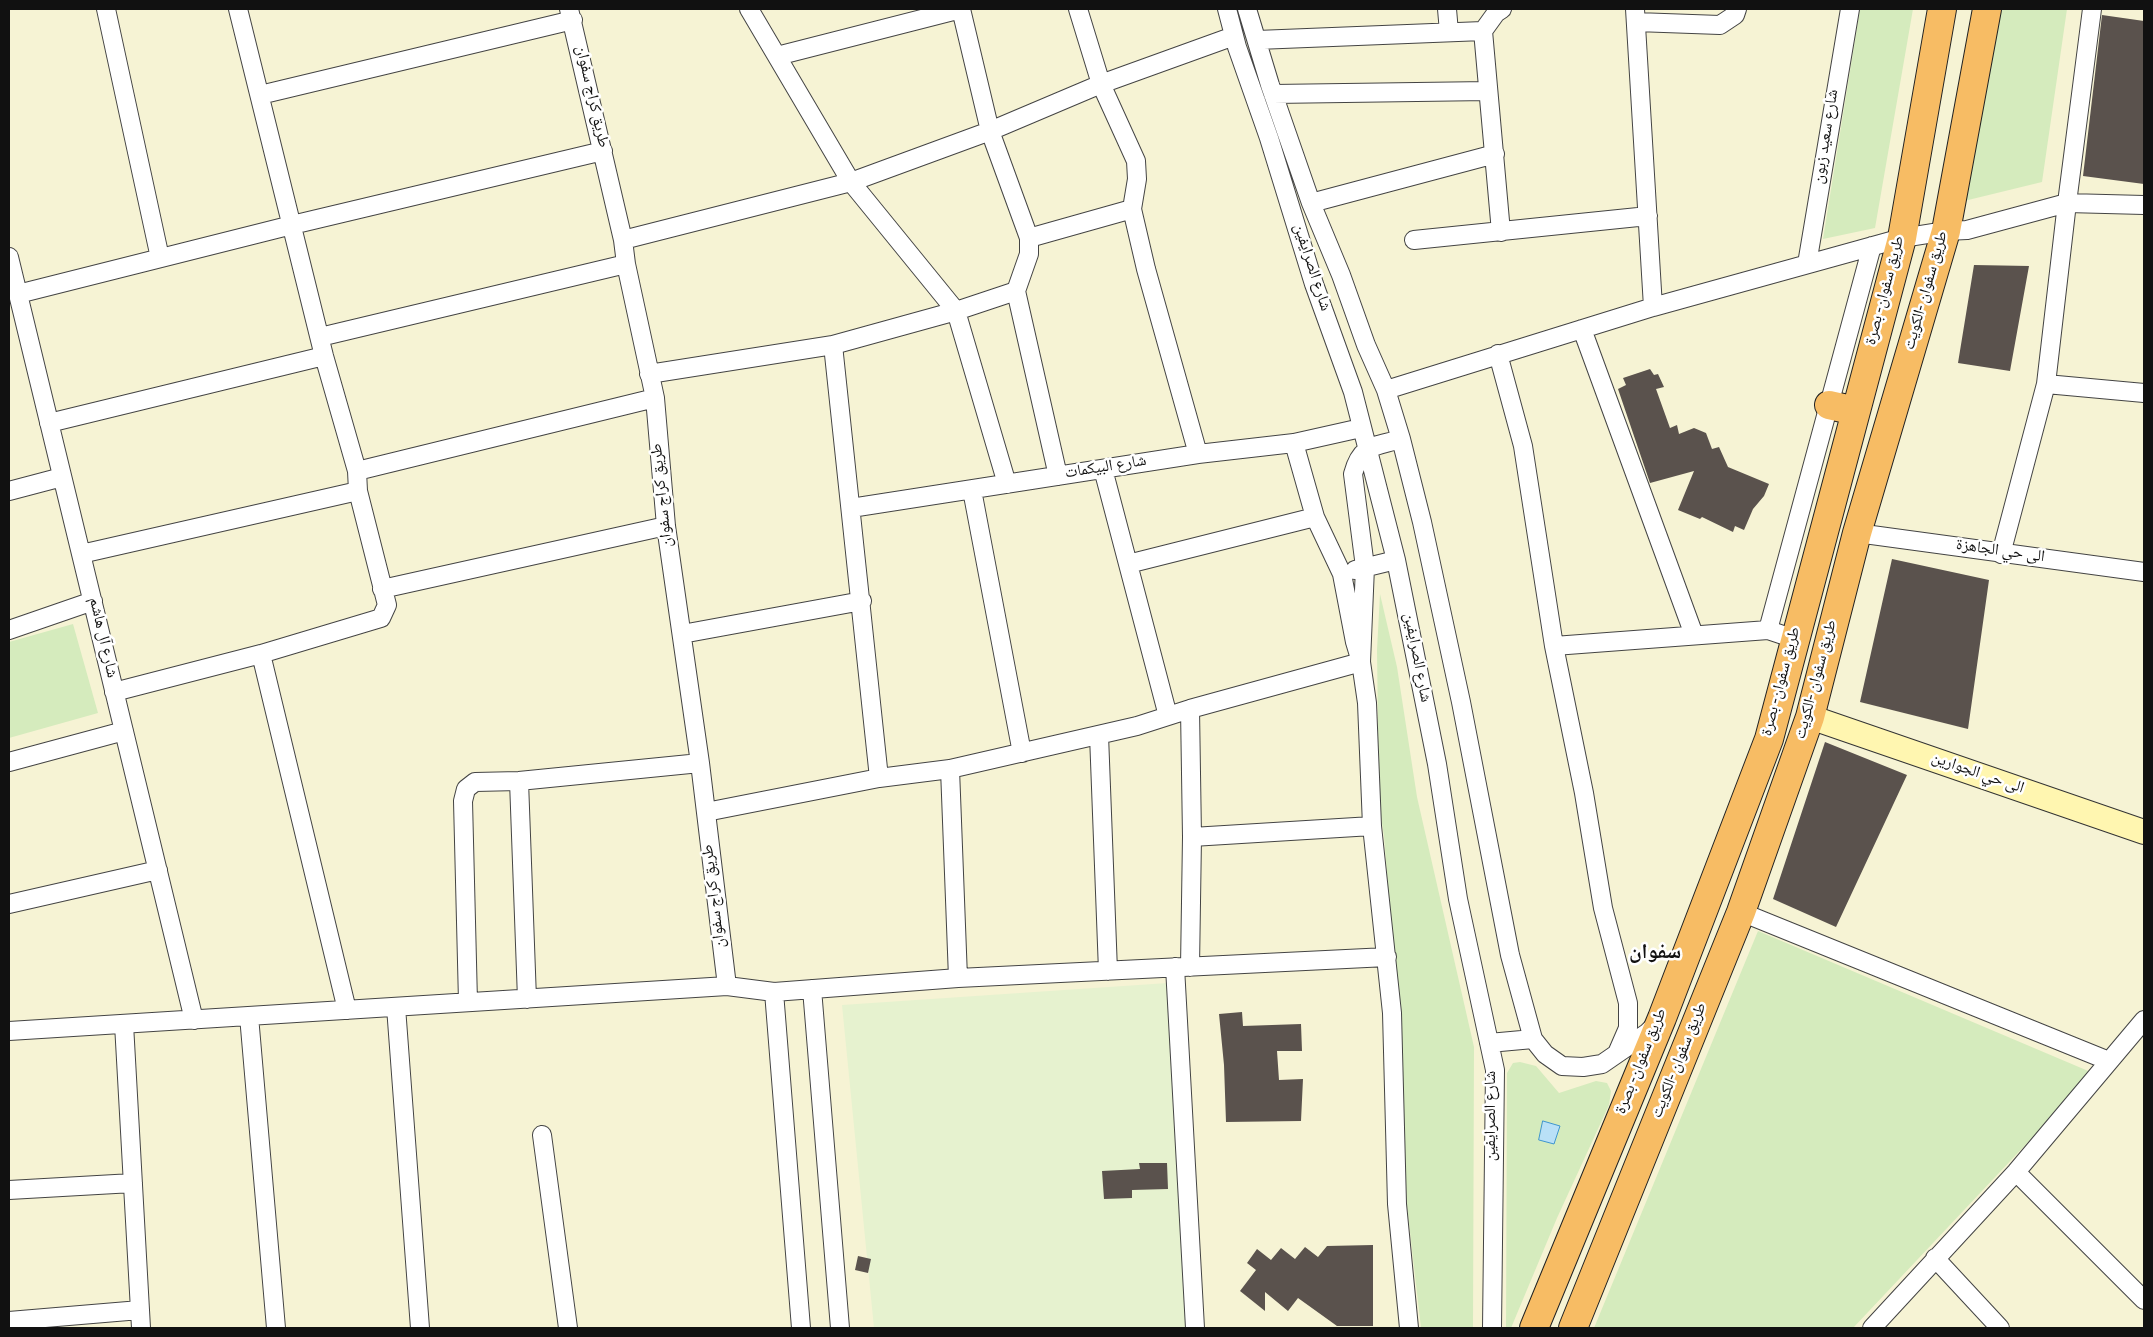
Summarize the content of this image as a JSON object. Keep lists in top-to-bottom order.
{
  "streets": {
    "highway": ["طريق سفوان- بصرة", "طريق سفوان -الكويت"],
    "main road": ["الى حي الجوارين"],
    "street": [
      "طريق كراج سفوان",
      "شارع سعيد زبون",
      "شارع الصرايفين",
      "شارع البيكمات",
      "الى حي الجاهزة",
      "شارع آل هاشم"
    ]
  },
  "crossings": [
    ["شارع الصرايفين", "شارع البيكمات"],
    ["طريق سفوان -الكويت", "الى حي الجاهزة"],
    ["طريق سفوان -الكويت", "الى حي الجوارين"]
  ],
  "districts": ["سفوان"]
}
